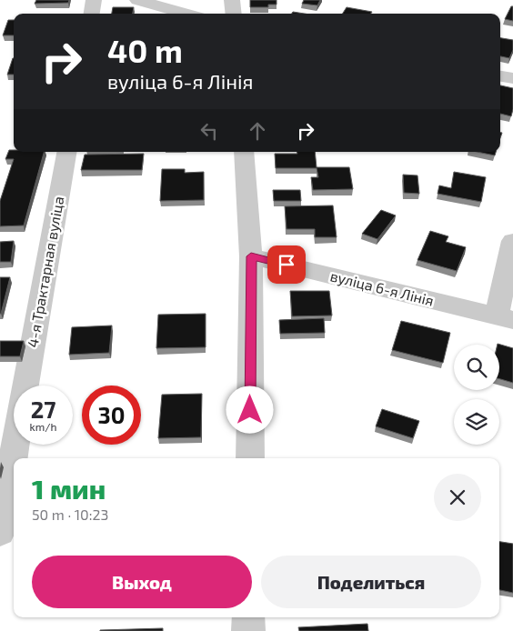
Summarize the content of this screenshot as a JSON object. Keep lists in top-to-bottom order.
{
  "streets": {
    "street": ["4-я Трактарная вуліца", "вуліца 6-я Лінія"]
  },
  "page": {
    "turn": ["40 m", "вуліца 6-я Лінія"],
    "speed": "27 km/h",
    "limit": "30",
    "heading": ["1 мин", "50 m · 10:23"],
    "buttons": ["Выход", "Поделиться"]
  }
}
